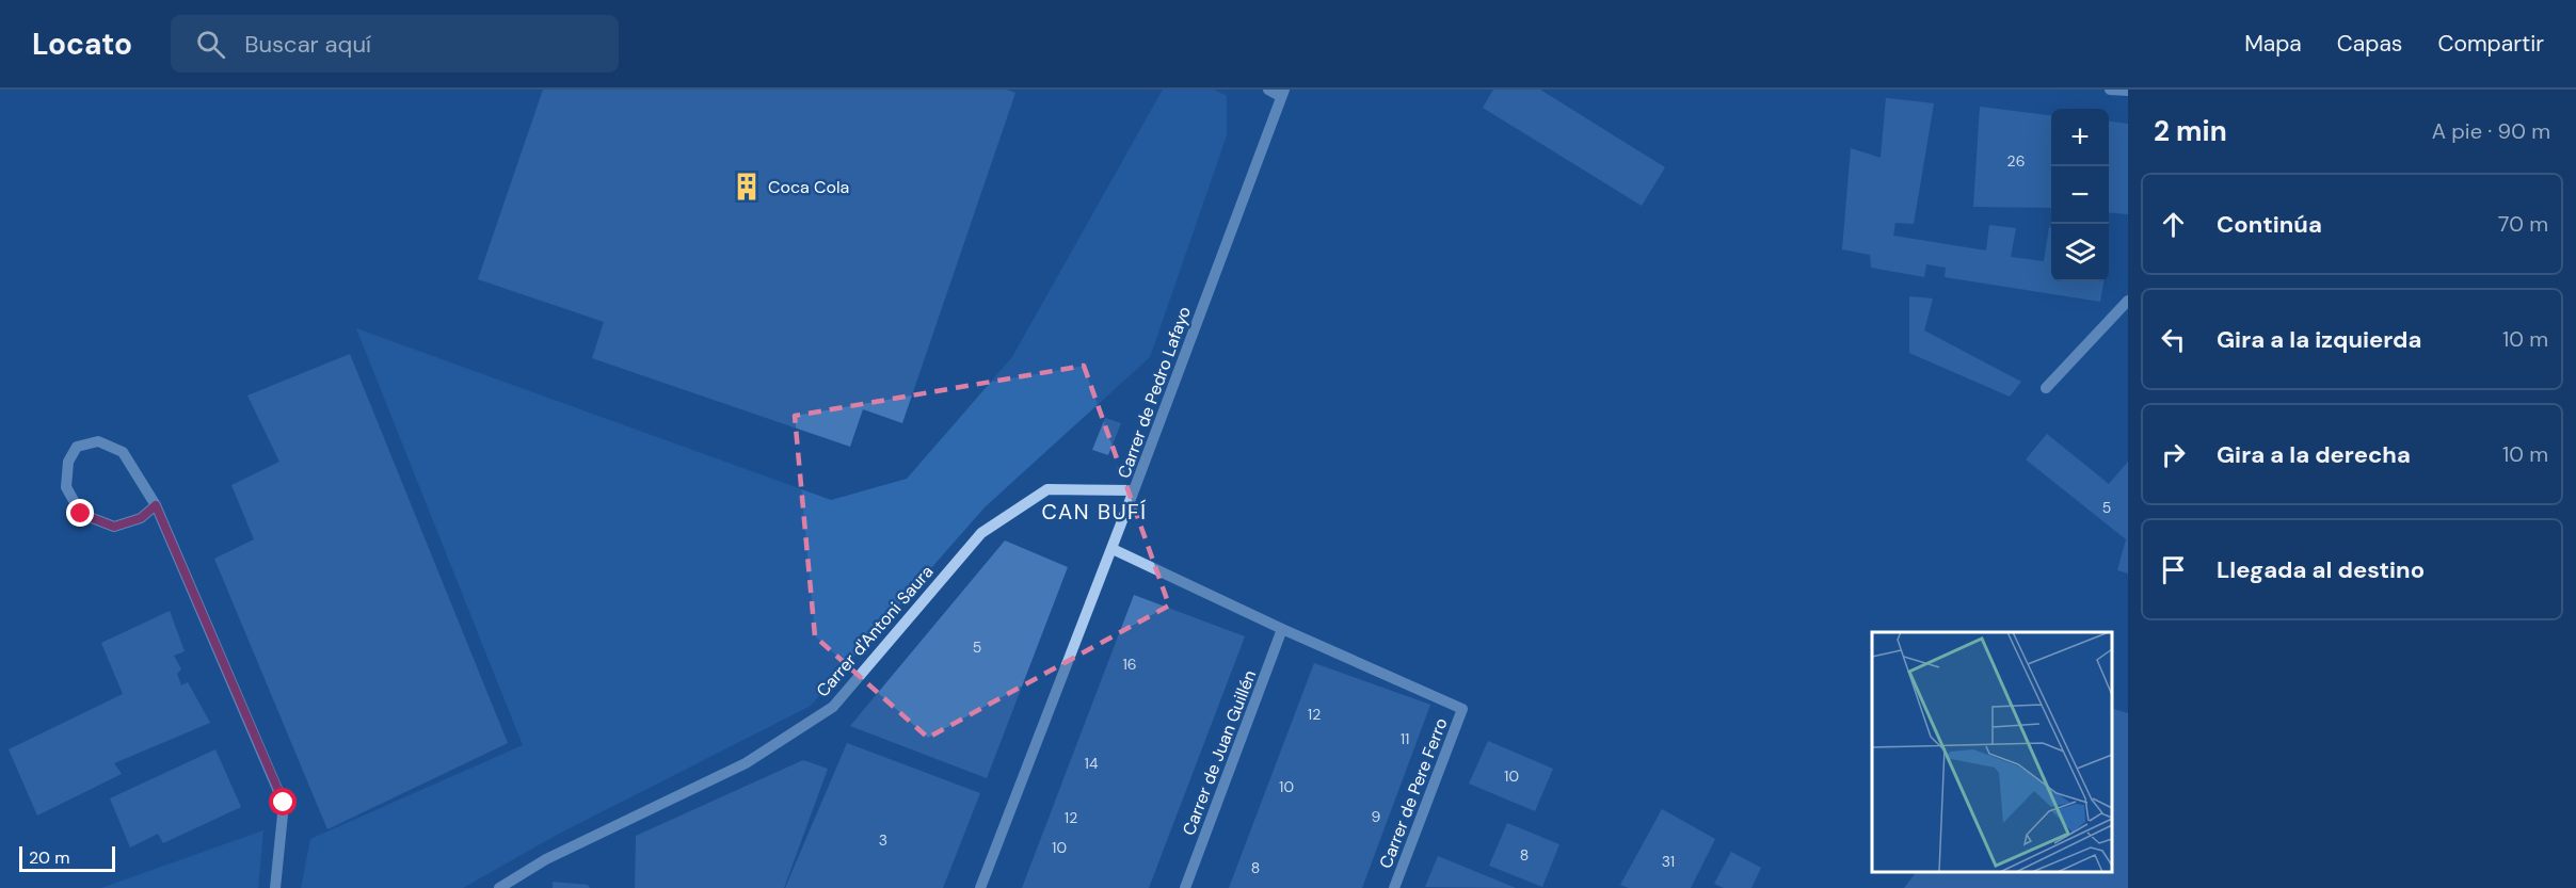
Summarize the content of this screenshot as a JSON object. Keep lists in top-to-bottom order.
{
  "streets": {
    "street": [
      "Carrer de Pedro Lafayo",
      "Carrer d'Antoni Saura",
      "Carrer de Juan Guillén",
      "Carrer de Pere Ferro"
    ]
  },
  "crossings": [
    ["Carrer de Pedro Lafayo", "Carrer d'Antoni Saura"],
    ["Carrer de Juan Guillén", "Carrer de Pere Ferro"]
  ],
  "districts": ["CAN BUFÍ"],
  "places": {
    "building": ["Coca Cola"]
  },
  "house_numbers": [
    "26",
    "5",
    "5",
    "16",
    "12",
    "11",
    "14",
    "10",
    "10",
    "9",
    "12",
    "3",
    "10",
    "8",
    "31",
    "8"
  ],
  "scale_bar": "20 m",
  "page": {
    "header": "Locato",
    "search": "Buscar aquí",
    "nav": ["Mapa", "Capas", "Compartir"],
    "heading": ["2 min", "A pie · 90 m"],
    "map_buttons": ["+", "−"],
    "list": [
      ["Continúa", "70 m"],
      ["Gira a la izquierda", "10 m"],
      ["Gira a la derecha", "10 m"],
      "Llegada al destino"
    ],
    "scale": "20 m"
  }
}
